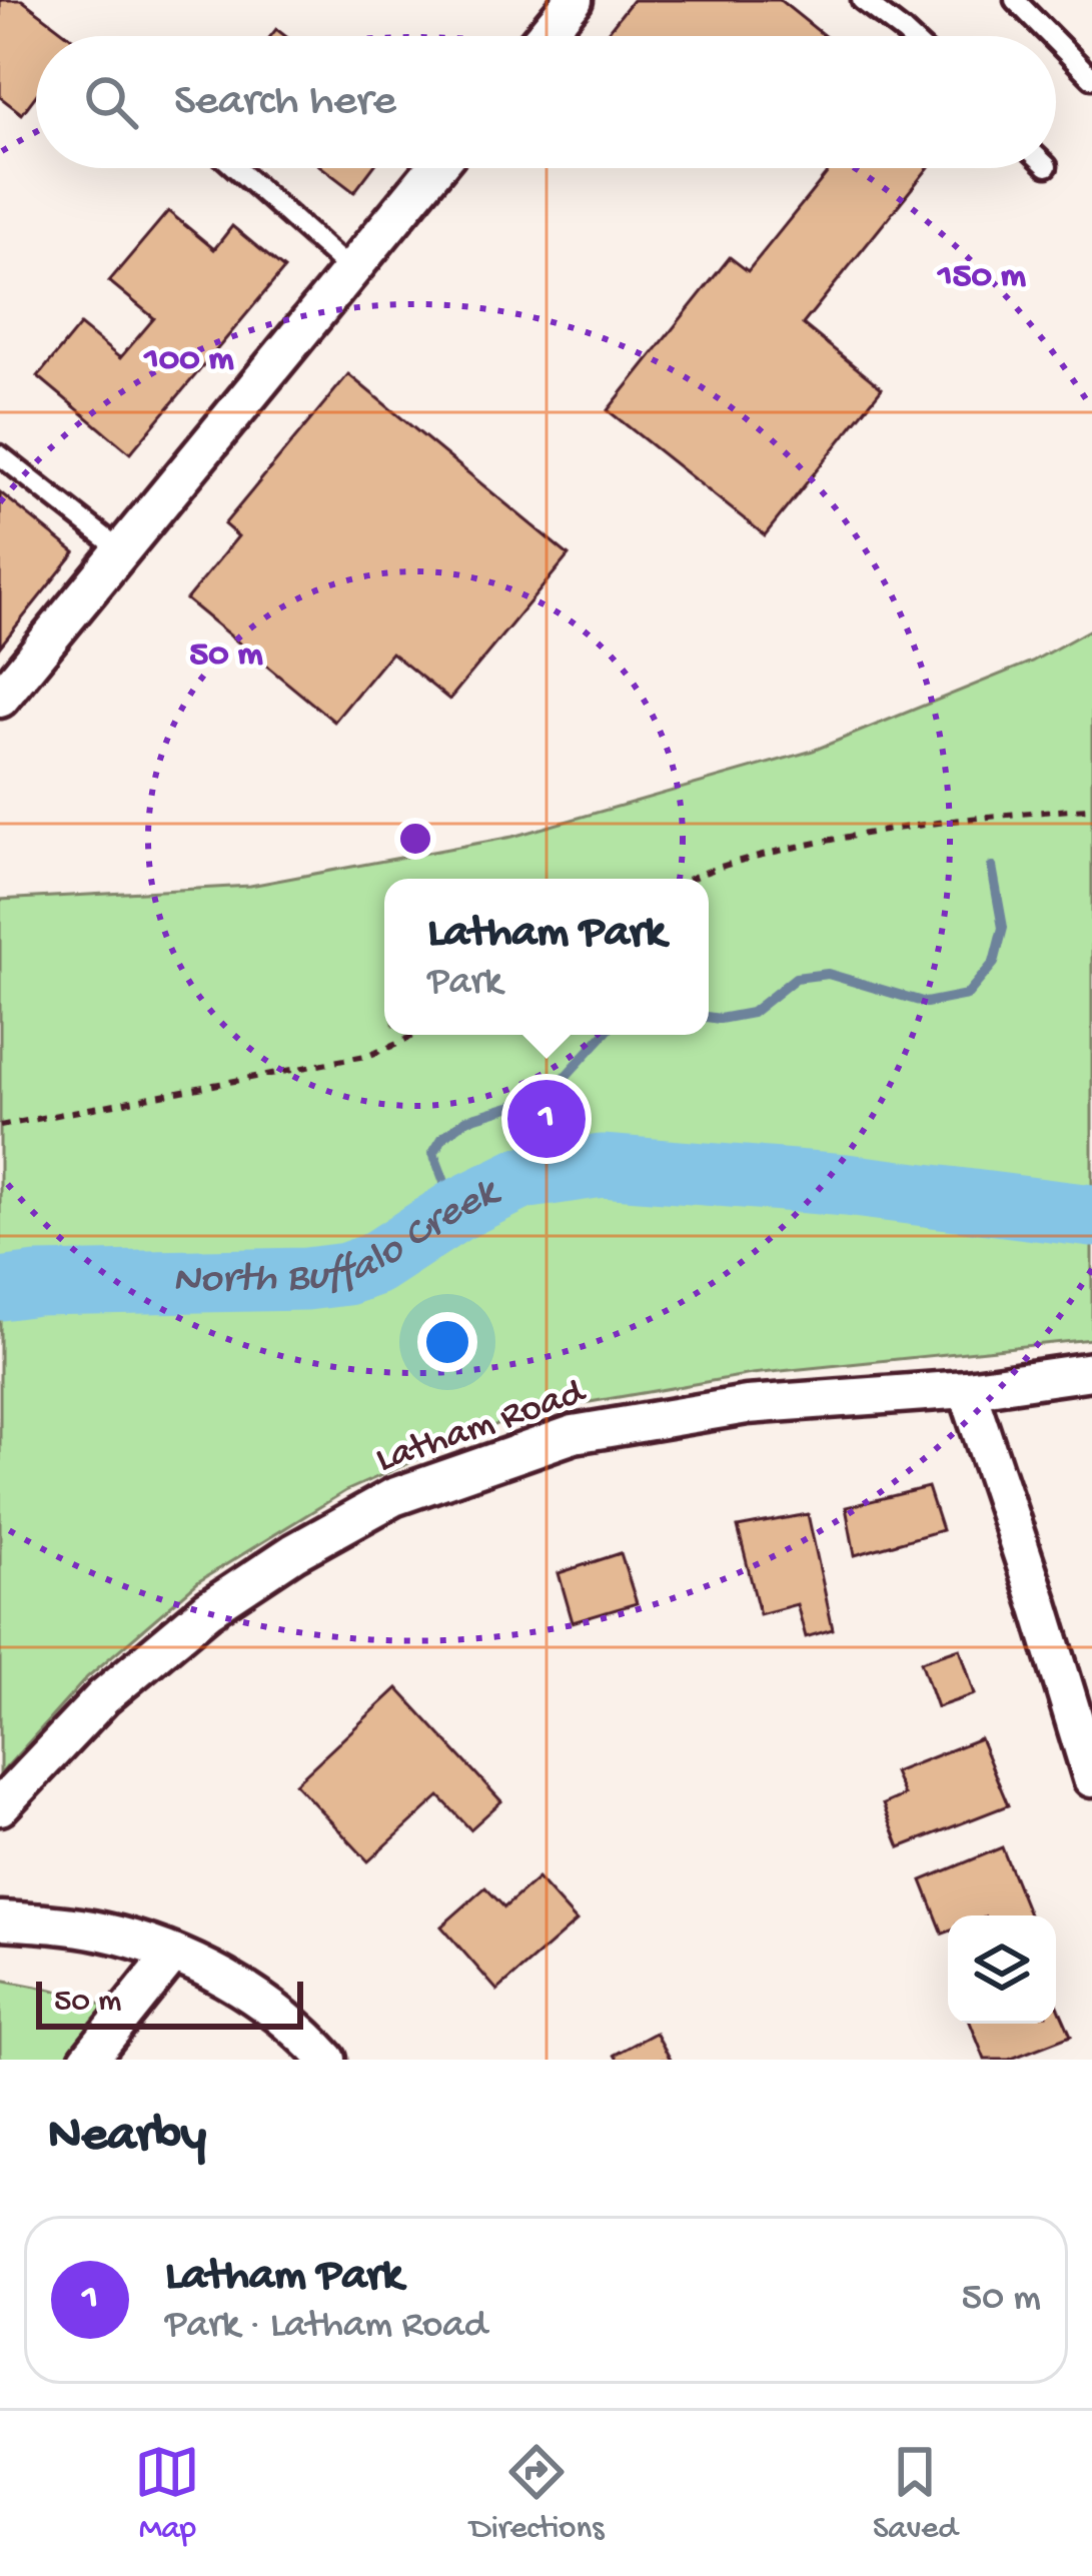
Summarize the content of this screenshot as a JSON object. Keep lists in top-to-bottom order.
{
  "streets": {
    "street": ["Latham Road"]
  },
  "water": ["North Buffalo Creek"],
  "scale_bar": "50 m",
  "page": {
    "search": "Search here",
    "popup": ["Latham Park", "Park"],
    "pins": "1",
    "scale": "50 m",
    "heading": "Nearby",
    "list": [
      {
        "mark": "1",
        "name": "Latham Park",
        "note": "Park · Latham Road",
        "value": "50 m"
      }
    ],
    "nav": ["Map", "Directions", "Saved"]
  },
  "rings": ["150 m", "100 m", "50 m"]
}
